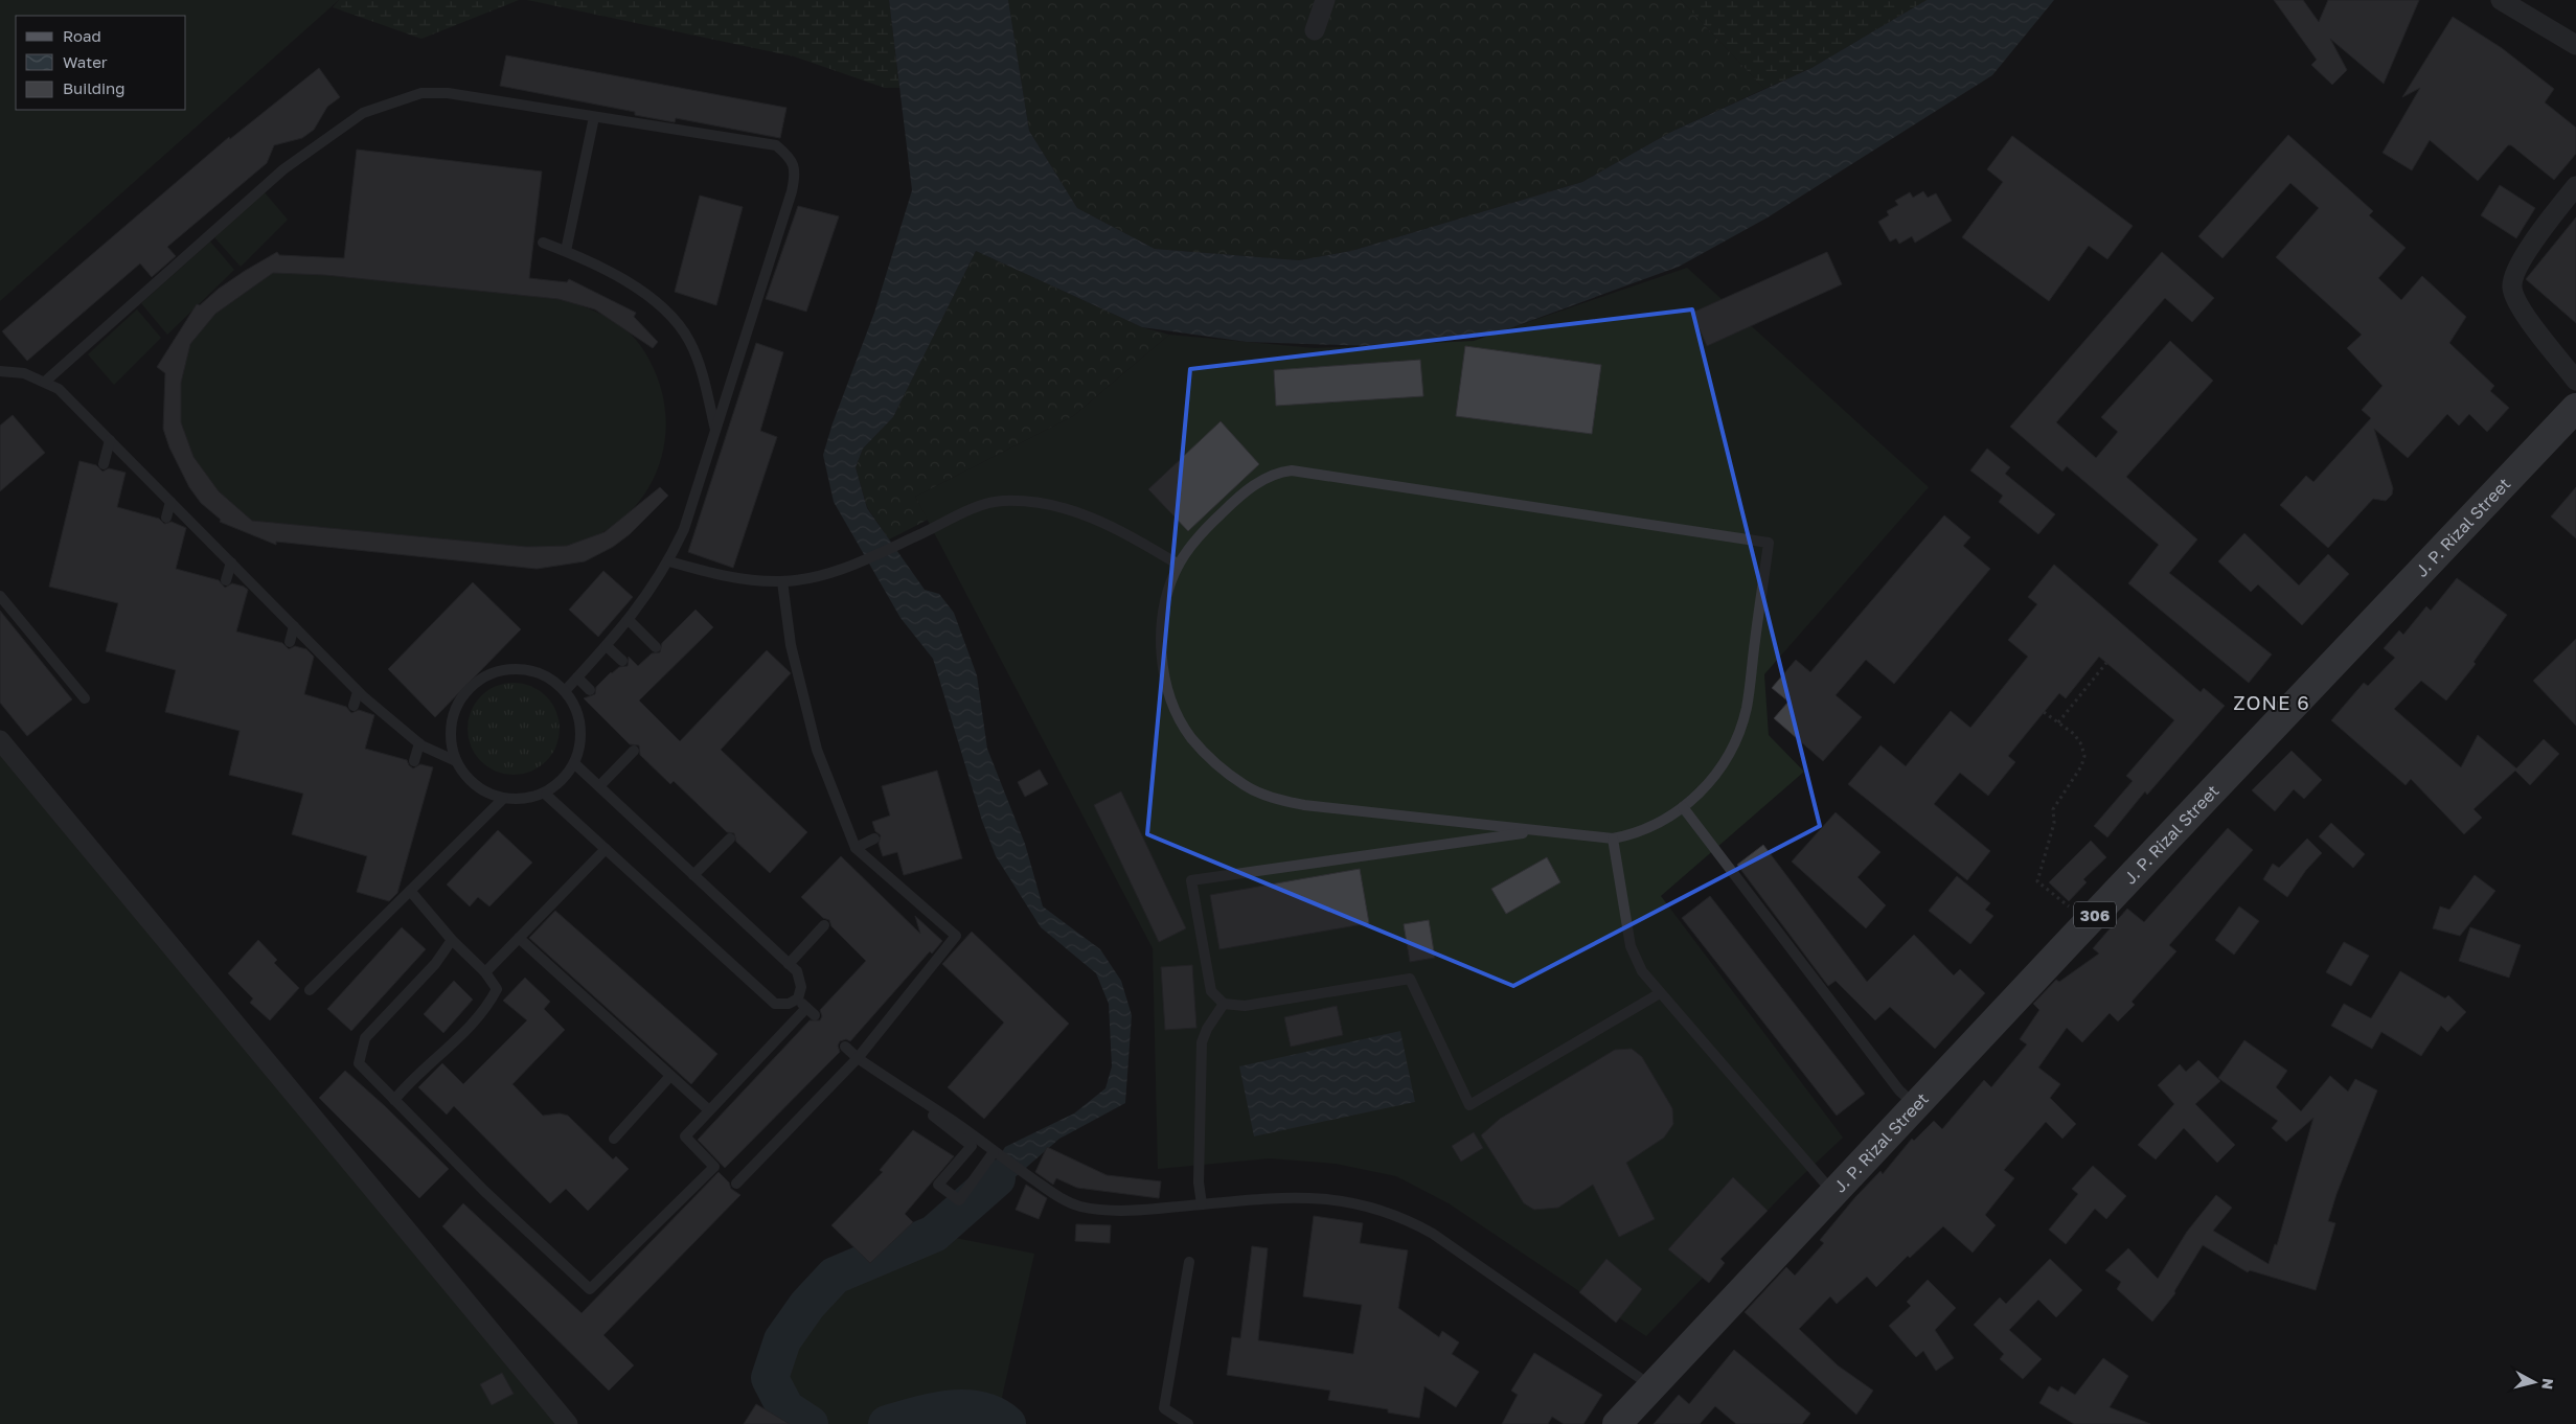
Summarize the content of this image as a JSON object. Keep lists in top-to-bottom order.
{
  "streets": {
    "main road": ["J. P. Rizal Street", "306"]
  },
  "districts": ["ZONE 6"],
  "legend": ["Road", "Water", "Building"],
  "north": "right"
}
